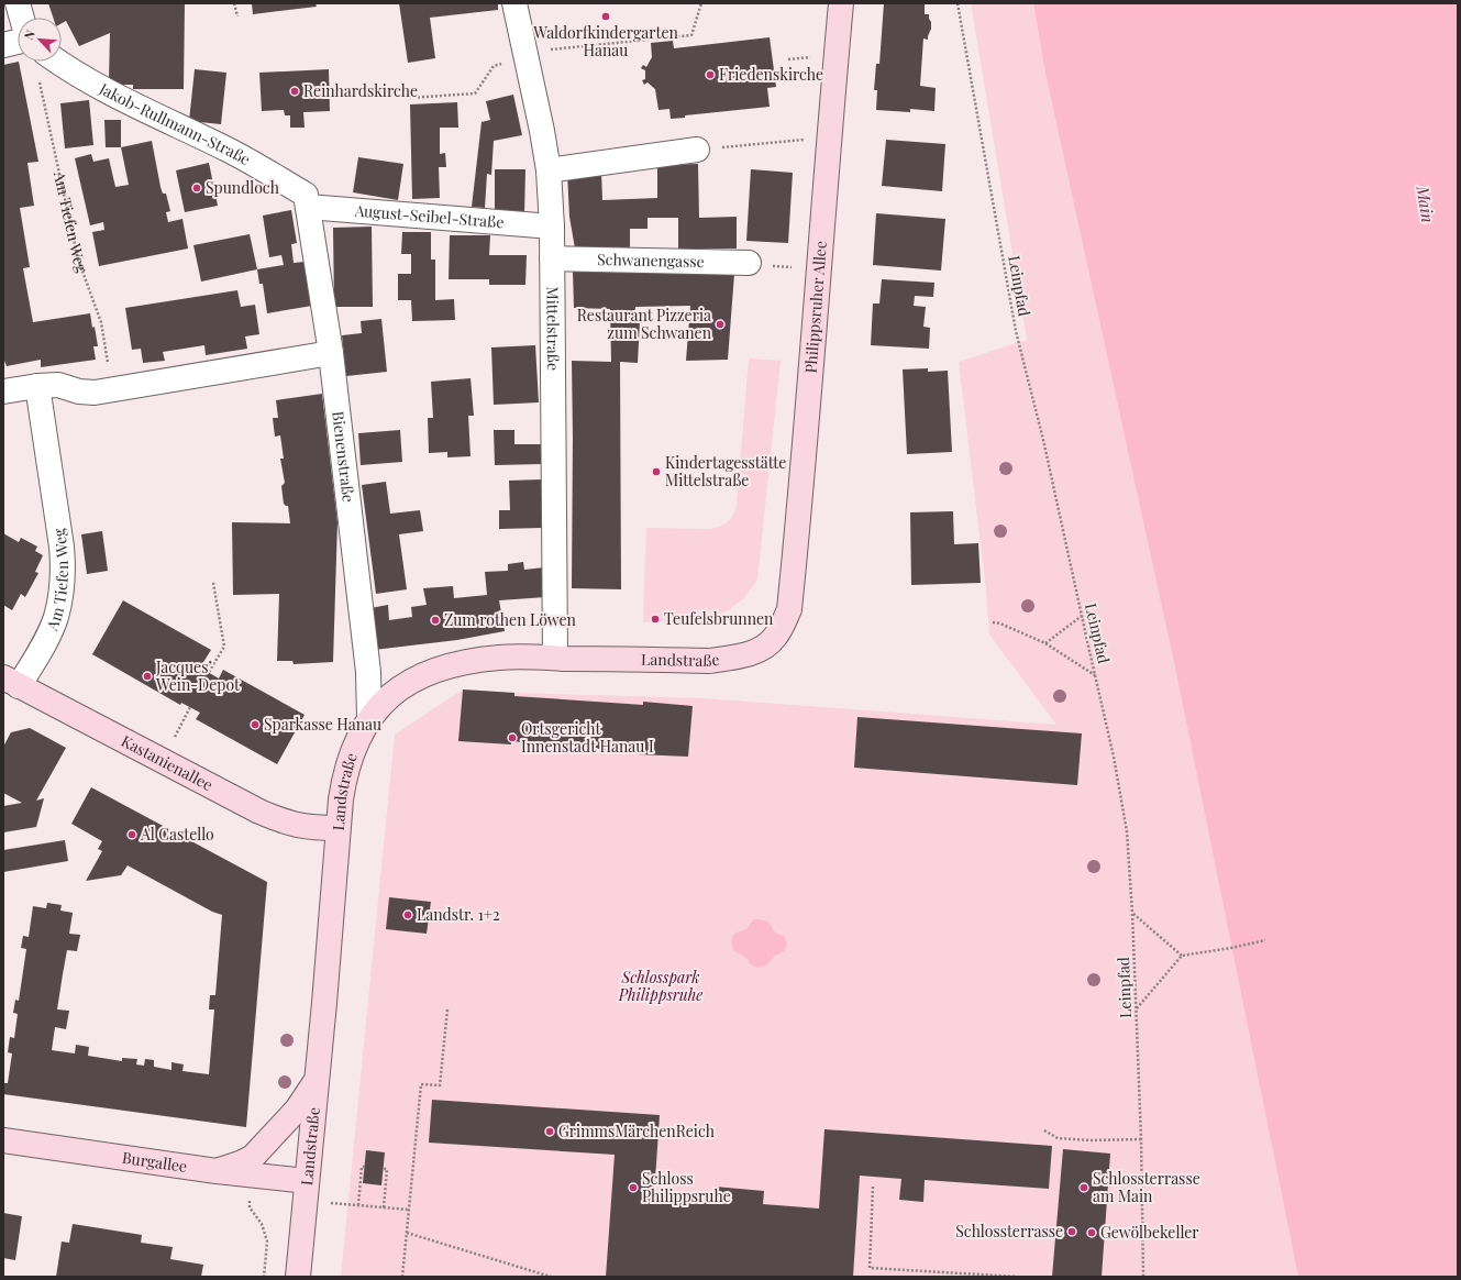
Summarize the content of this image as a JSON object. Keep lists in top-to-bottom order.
{
  "streets": {
    "main road": [
      "Philippsruher Allee",
      "Landstraße",
      "Kastanienallee",
      "Burgallee"
    ],
    "street": [
      "Jakob-Rullmann-Straße",
      "August-Seibel-Straße",
      "Am Tiefen Weg",
      "Schwanengasse",
      "Mittelstraße",
      "Bienenstraße"
    ],
    "path": ["Leinpfad"]
  },
  "crossings": [
    ["Jakob-Rullmann-Straße", "August-Seibel-Straße"],
    ["Jakob-Rullmann-Straße", "Bienenstraße"],
    ["August-Seibel-Straße", "Mittelstraße"],
    ["August-Seibel-Straße", "Bienenstraße"],
    ["Am Tiefen Weg", "Kastanienallee"],
    ["Schwanengasse", "Mittelstraße"],
    ["Philippsruher Allee", "Landstraße"],
    ["Mittelstraße", "Landstraße"],
    ["Bienenstraße", "Landstraße"],
    ["Landstraße", "Kastanienallee"],
    ["Landstraße", "Burgallee"]
  ],
  "water": ["Main"],
  "parks": ["Schlosspark Philippsruhe"],
  "places": [
    "Waldorfkindergarten Hanau",
    "Friedenskirche",
    "Reinhardskirche",
    "Spundloch",
    "Restaurant Pizzeria zum Schwanen",
    "Kindertagesstätte Mittelstraße",
    "Teufelsbrunnen",
    "Zum rothen Löwen",
    "Jacques’ Wein-Depot",
    "Sparkasse Hanau",
    "Ortsgericht Innenstadt Hanau I",
    "Al Castello",
    "Landstr. 1+2",
    "GrimmsMärchenReich",
    "Schloss Philippsruhe",
    "Schlossterrasse am Main",
    "Schlossterrasse",
    "Gewölbekeller"
  ],
  "north": "top left"
}
